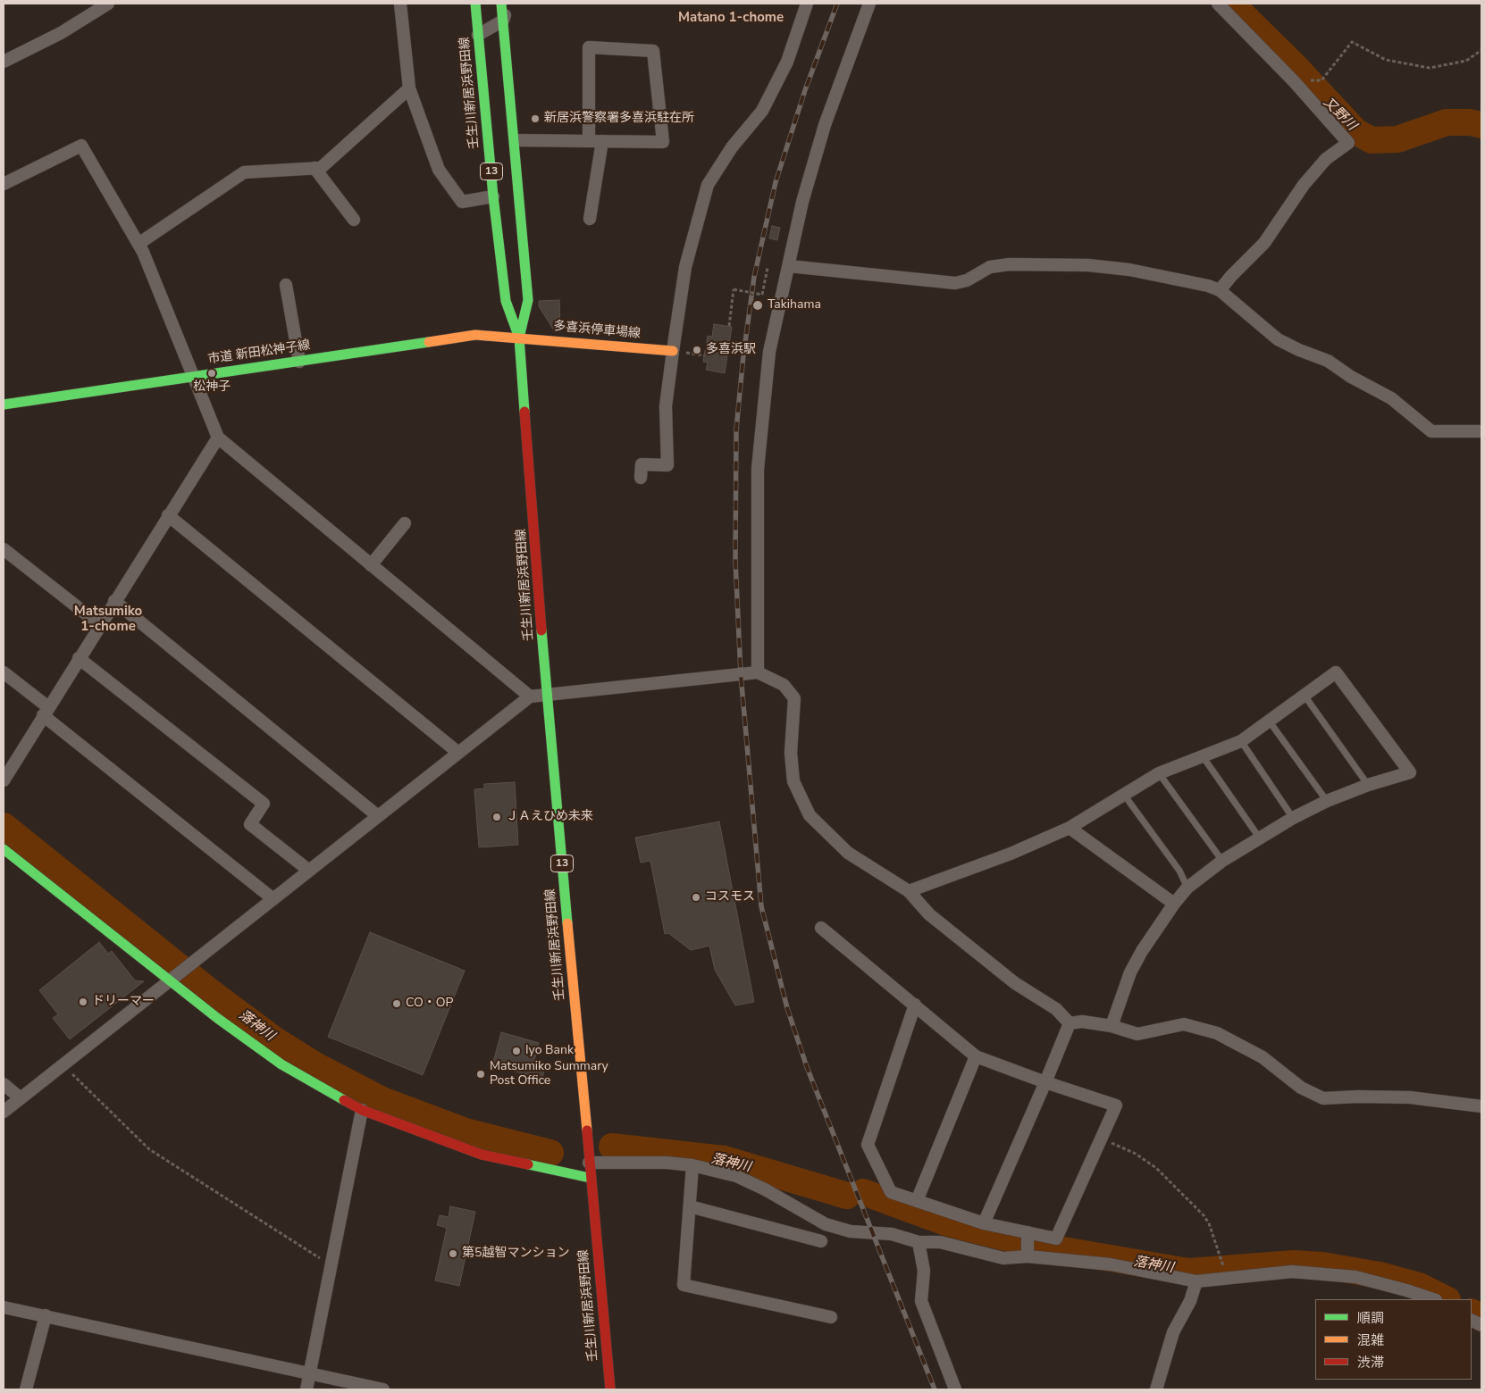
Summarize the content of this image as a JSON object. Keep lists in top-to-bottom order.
{
  "streets": {
    "main road": [
      "壬生川新居浜野田線",
      "13",
      "多喜浜停車場線",
      "市道 新田松神子線"
    ]
  },
  "crossings": [
    ["壬生川新居浜野田線", "多喜浜停車場線"],
    ["壬生川新居浜野田線", "市道 新田松神子線"],
    ["多喜浜停車場線", "市道 新田松神子線"]
  ],
  "districts": ["Matano 1-chome", "Matsumiko 1-chome"],
  "water": ["又野川", "落神川"],
  "places": [
    "新居浜警察署多喜浜駐在所",
    "Takihama",
    "多喜浜駅",
    "松神子",
    "ＪＡえひめ未来",
    "コスモス",
    "ドリーマー",
    "CO・OP",
    "Iyo Bank",
    "Matsumiko Summary Post Office",
    "第5越智マンション"
  ],
  "legend": ["順調", "混雑", "渋滞"]
}
